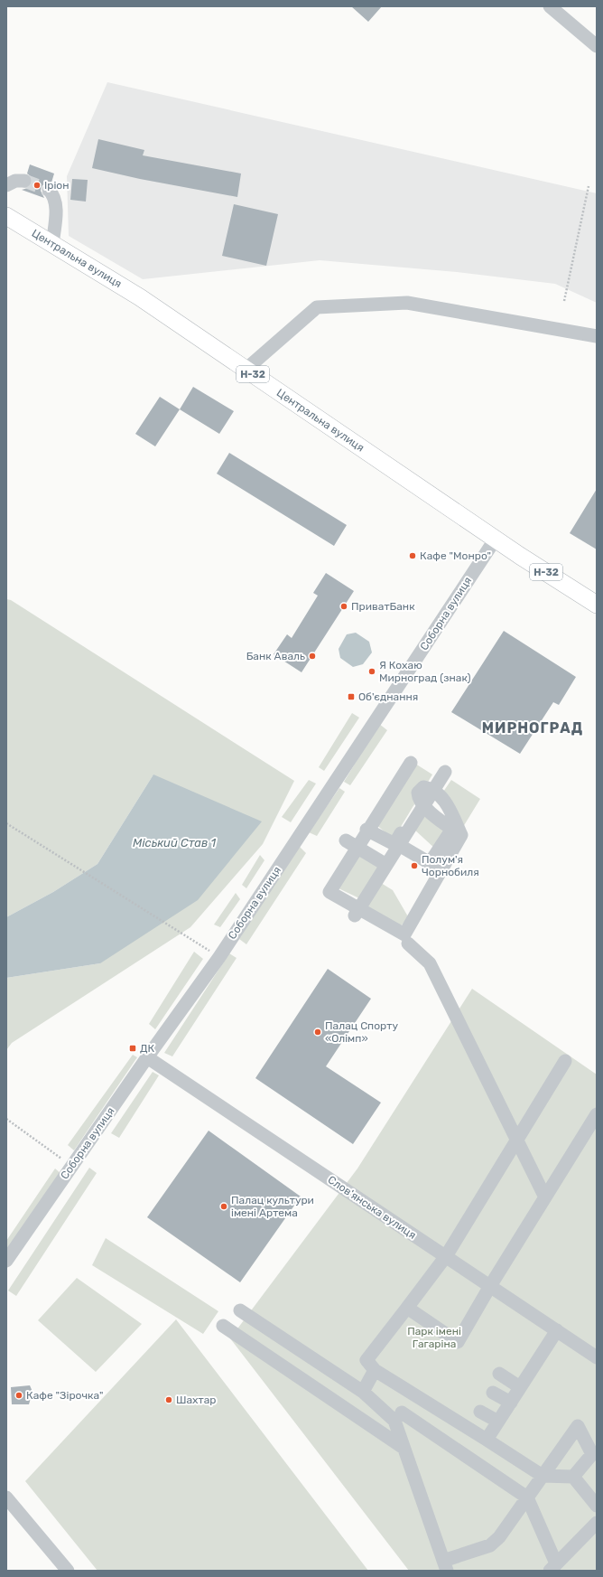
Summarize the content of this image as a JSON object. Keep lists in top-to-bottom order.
{
  "streets": {
    "main road": ["Центральна вулиця", "Н-32"],
    "street": ["Соборна вулиця", "Слов'янська вулиця"]
  },
  "crossings": [
    ["Центральна вулиця", "Соборна вулиця"],
    ["Соборна вулиця", "Слов'янська вулиця"]
  ],
  "districts": ["МИРНОГРАД"],
  "water": ["Міський Став 1"],
  "parks": ["Парк імені Гагаріна"],
  "places": {
    "other": [
      "Іріон",
      "Кафе \"Монро\"",
      "ПриватБанк",
      "Банк Аваль",
      "Я Кохаю Мирноград (знак)",
      "Полум'я Чорнобиля",
      "Палац Спорту «Олімп»",
      "Палац культури імені Артема",
      "Кафе \"Зірочка\"",
      "Шахтар"
    ],
    "transit": ["Об'єднання", "ДК"]
  }
}
